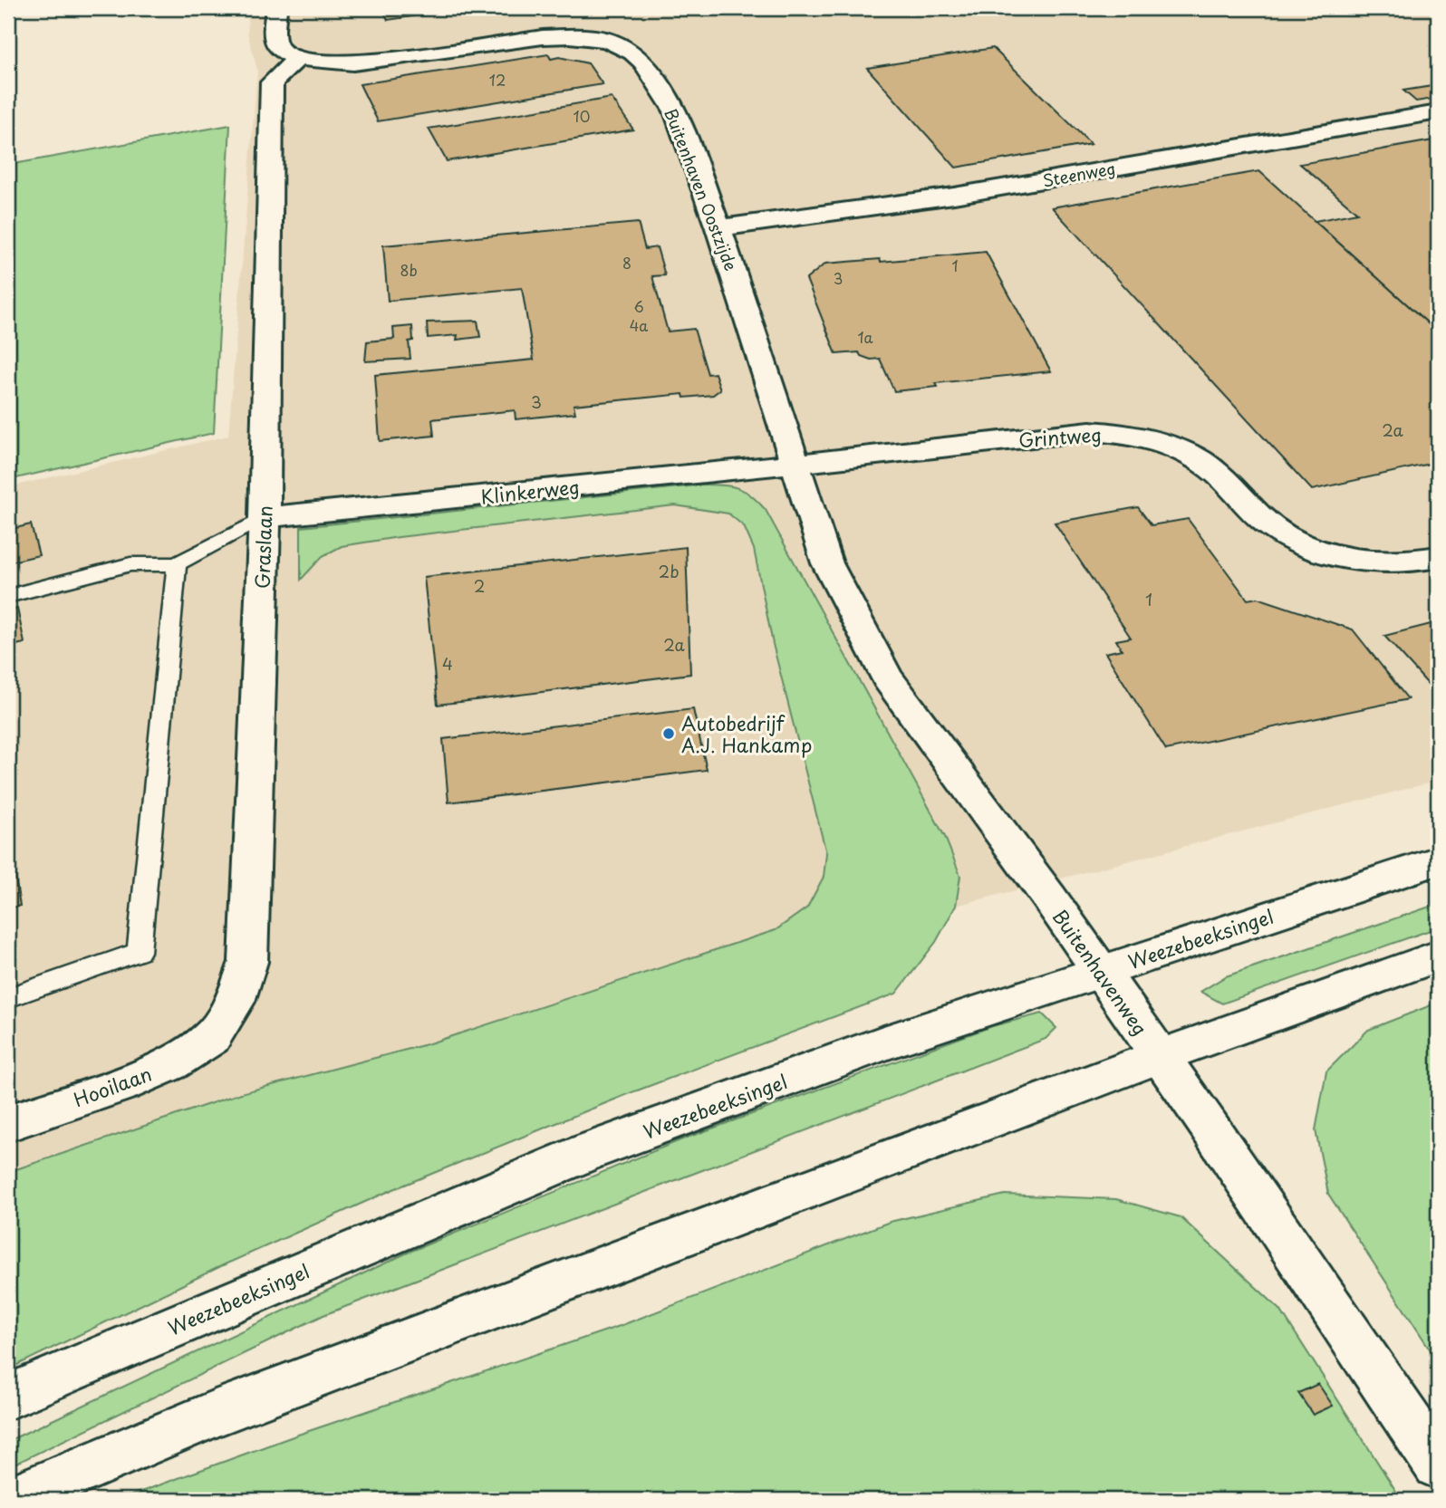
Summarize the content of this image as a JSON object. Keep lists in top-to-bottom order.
{
  "streets": {
    "street": [
      "Steenweg",
      "Buitenhaven Oostzijde",
      "Grintweg",
      "Klinkerweg",
      "Graslaan",
      "Weezebeeksingel",
      "Buitenhavenweg",
      "Hooilaan"
    ]
  },
  "crossings": [
    ["Steenweg", "Buitenhaven Oostzijde"],
    ["Buitenhaven Oostzijde", "Grintweg"],
    ["Buitenhaven Oostzijde", "Klinkerweg"],
    ["Buitenhaven Oostzijde", "Graslaan"],
    ["Buitenhaven Oostzijde", "Buitenhavenweg"],
    ["Grintweg", "Klinkerweg"],
    ["Grintweg", "Buitenhavenweg"],
    ["Klinkerweg", "Graslaan"],
    ["Klinkerweg", "Buitenhavenweg"],
    ["Graslaan", "Hooilaan"],
    ["Weezebeeksingel", "Buitenhavenweg"]
  ],
  "places": ["Autobedrijf A.J. Hankamp"],
  "house_numbers": [
    "12",
    "10",
    "8",
    "1",
    "8b",
    "3",
    "6",
    "4a",
    "1a",
    "3",
    "2a",
    "2b",
    "2",
    "1",
    "2a",
    "4"
  ]
}
